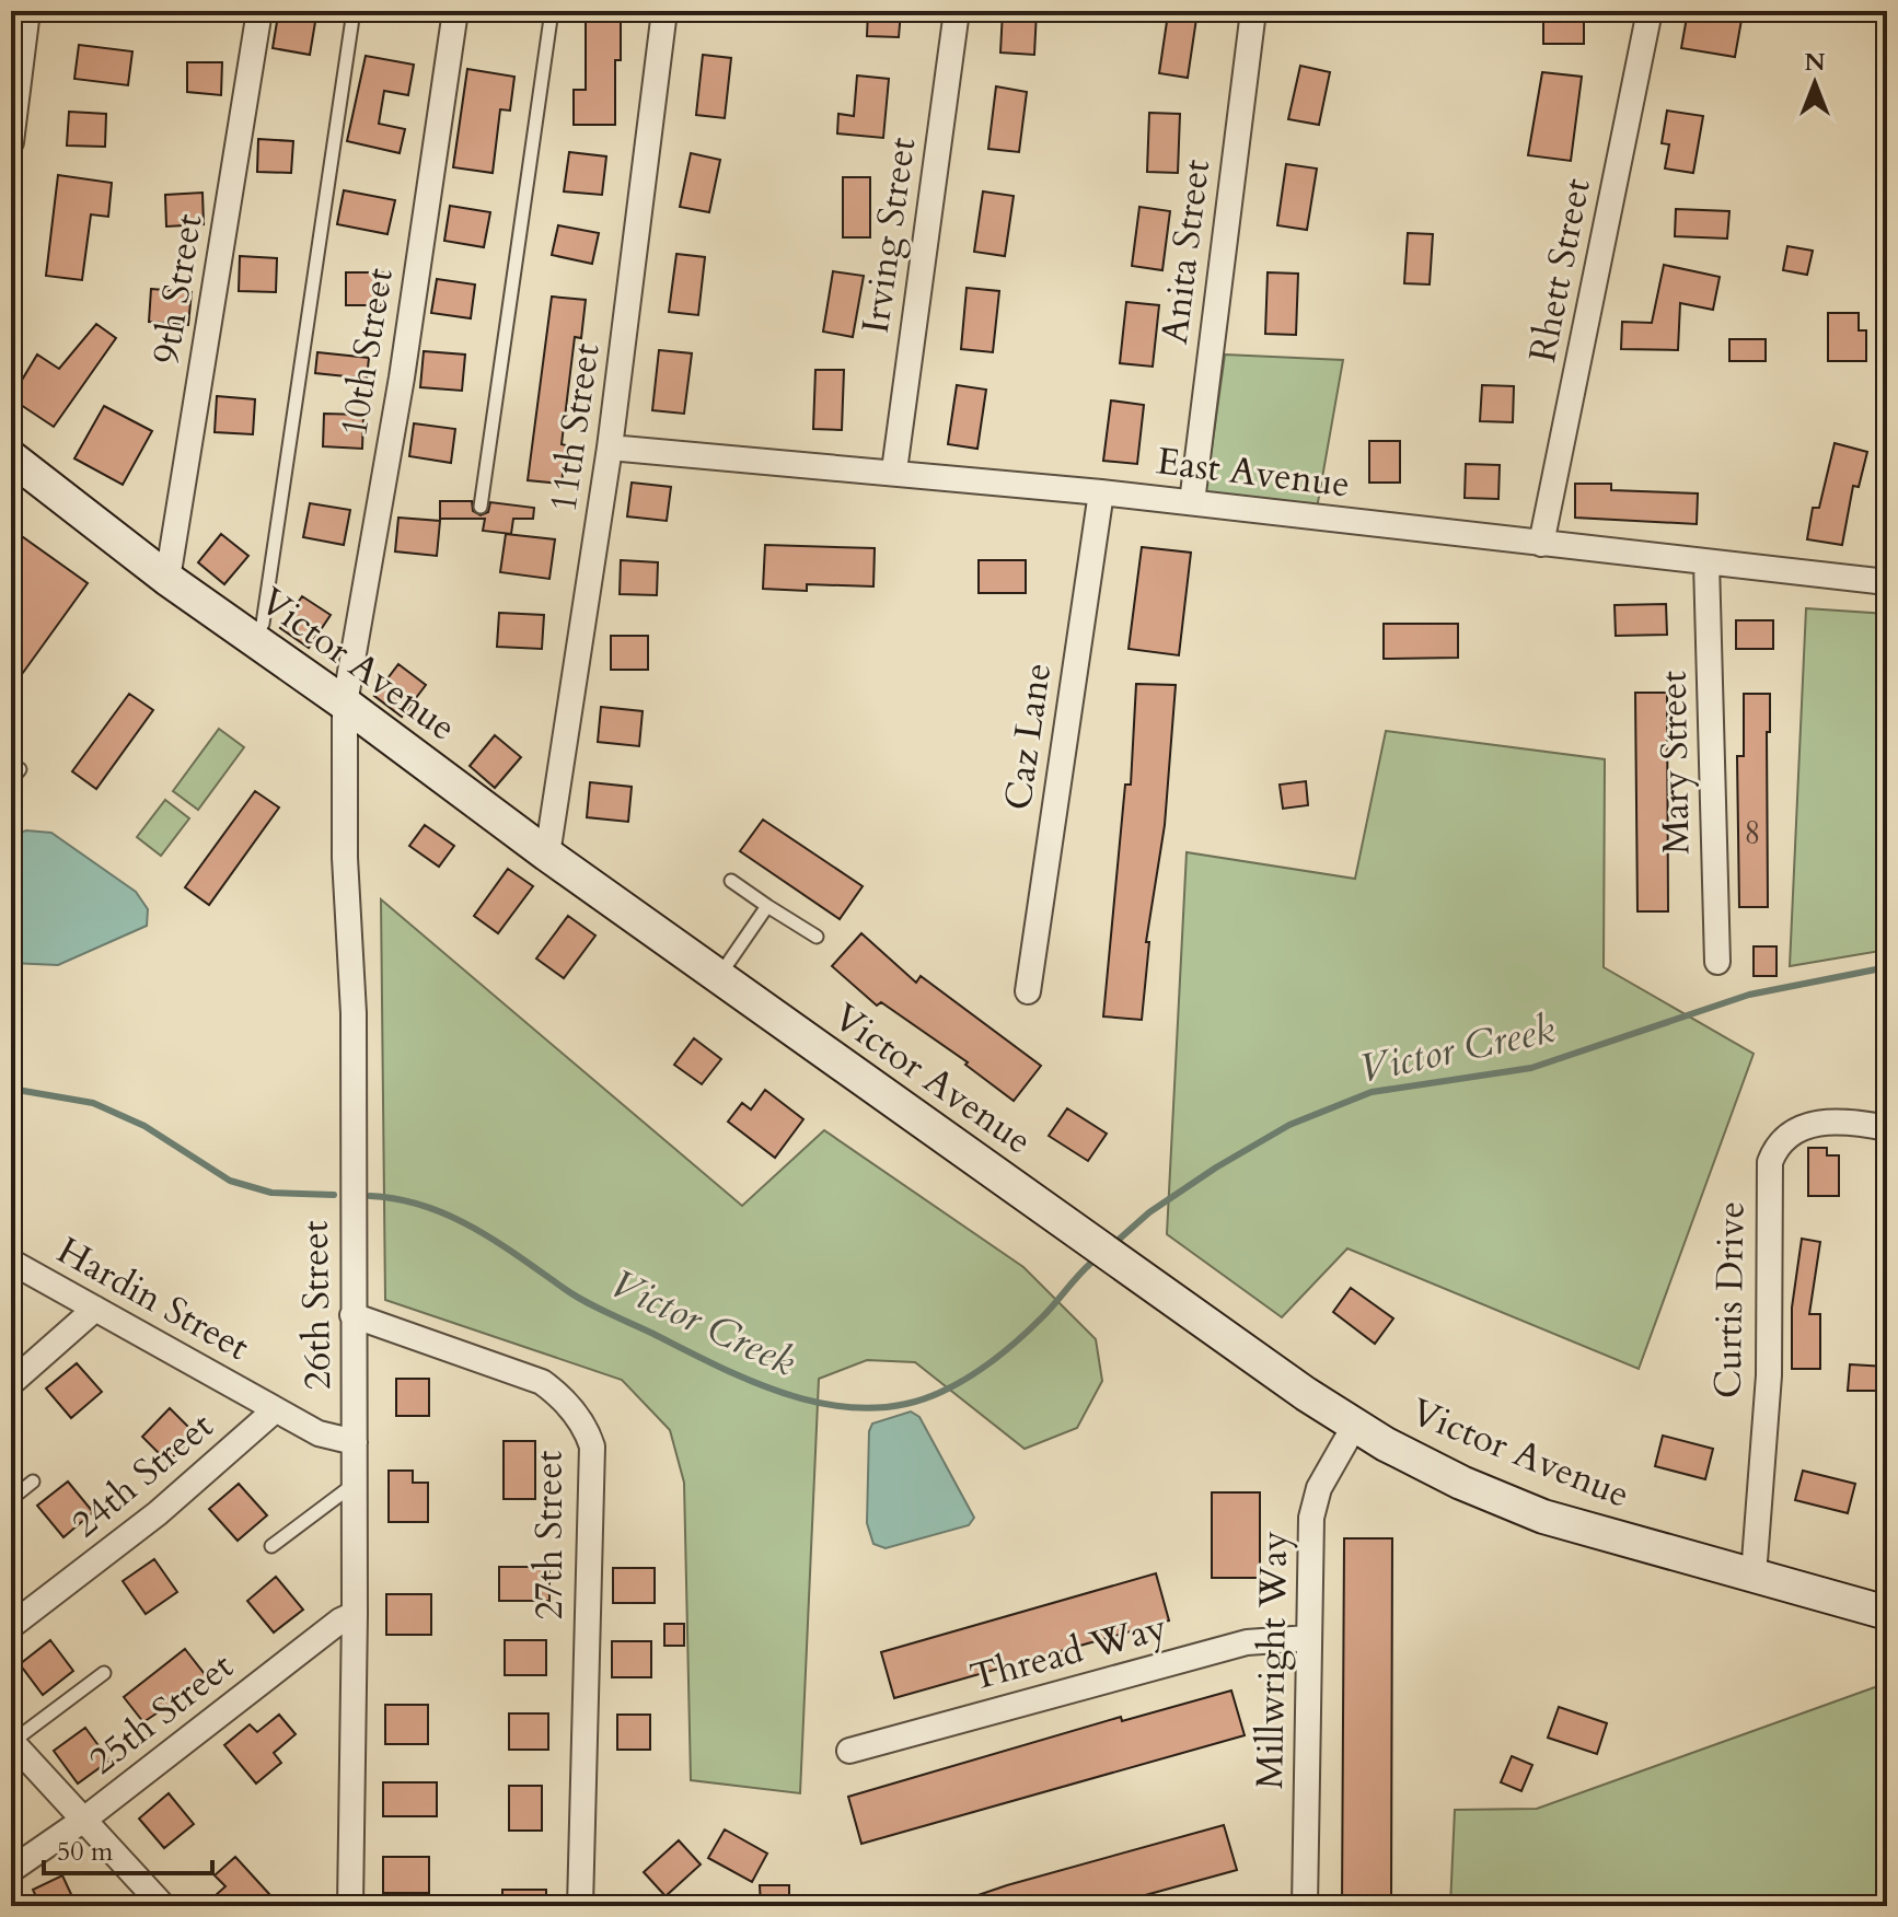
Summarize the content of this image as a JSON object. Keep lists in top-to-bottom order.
{
  "streets": {
    "street": [
      "Irving Street",
      "Anita Street",
      "Rhett Street",
      "9th Street",
      "10th Street",
      "11th Street",
      "East Avenue",
      "Victor Avenue",
      "Caz Lane",
      "Mary Street",
      "Hardin Street",
      "Curtis Drive",
      "26th Street",
      "24th Street",
      "27th Street",
      "Thread Way",
      "Millwright Way",
      "25th Street"
    ]
  },
  "crossings": [
    ["Irving Street", "East Avenue"],
    ["Anita Street", "East Avenue"],
    ["Rhett Street", "East Avenue"],
    ["9th Street", "Victor Avenue"],
    ["10th Street", "Victor Avenue"],
    ["10th Street", "26th Street"],
    ["11th Street", "East Avenue"],
    ["11th Street", "Victor Avenue"],
    ["East Avenue", "Caz Lane"],
    ["East Avenue", "Mary Street"],
    ["Victor Avenue", "Curtis Drive"],
    ["Victor Avenue", "26th Street"],
    ["Victor Avenue", "Millwright Way"],
    ["Hardin Street", "26th Street"],
    ["Hardin Street", "24th Street"],
    ["26th Street", "27th Street"],
    ["26th Street", "25th Street"],
    ["Thread Way", "Millwright Way"]
  ],
  "water": ["Victor Creek"],
  "house_numbers": ["8"],
  "scale_bar": "50 m",
  "north": "top"
}
